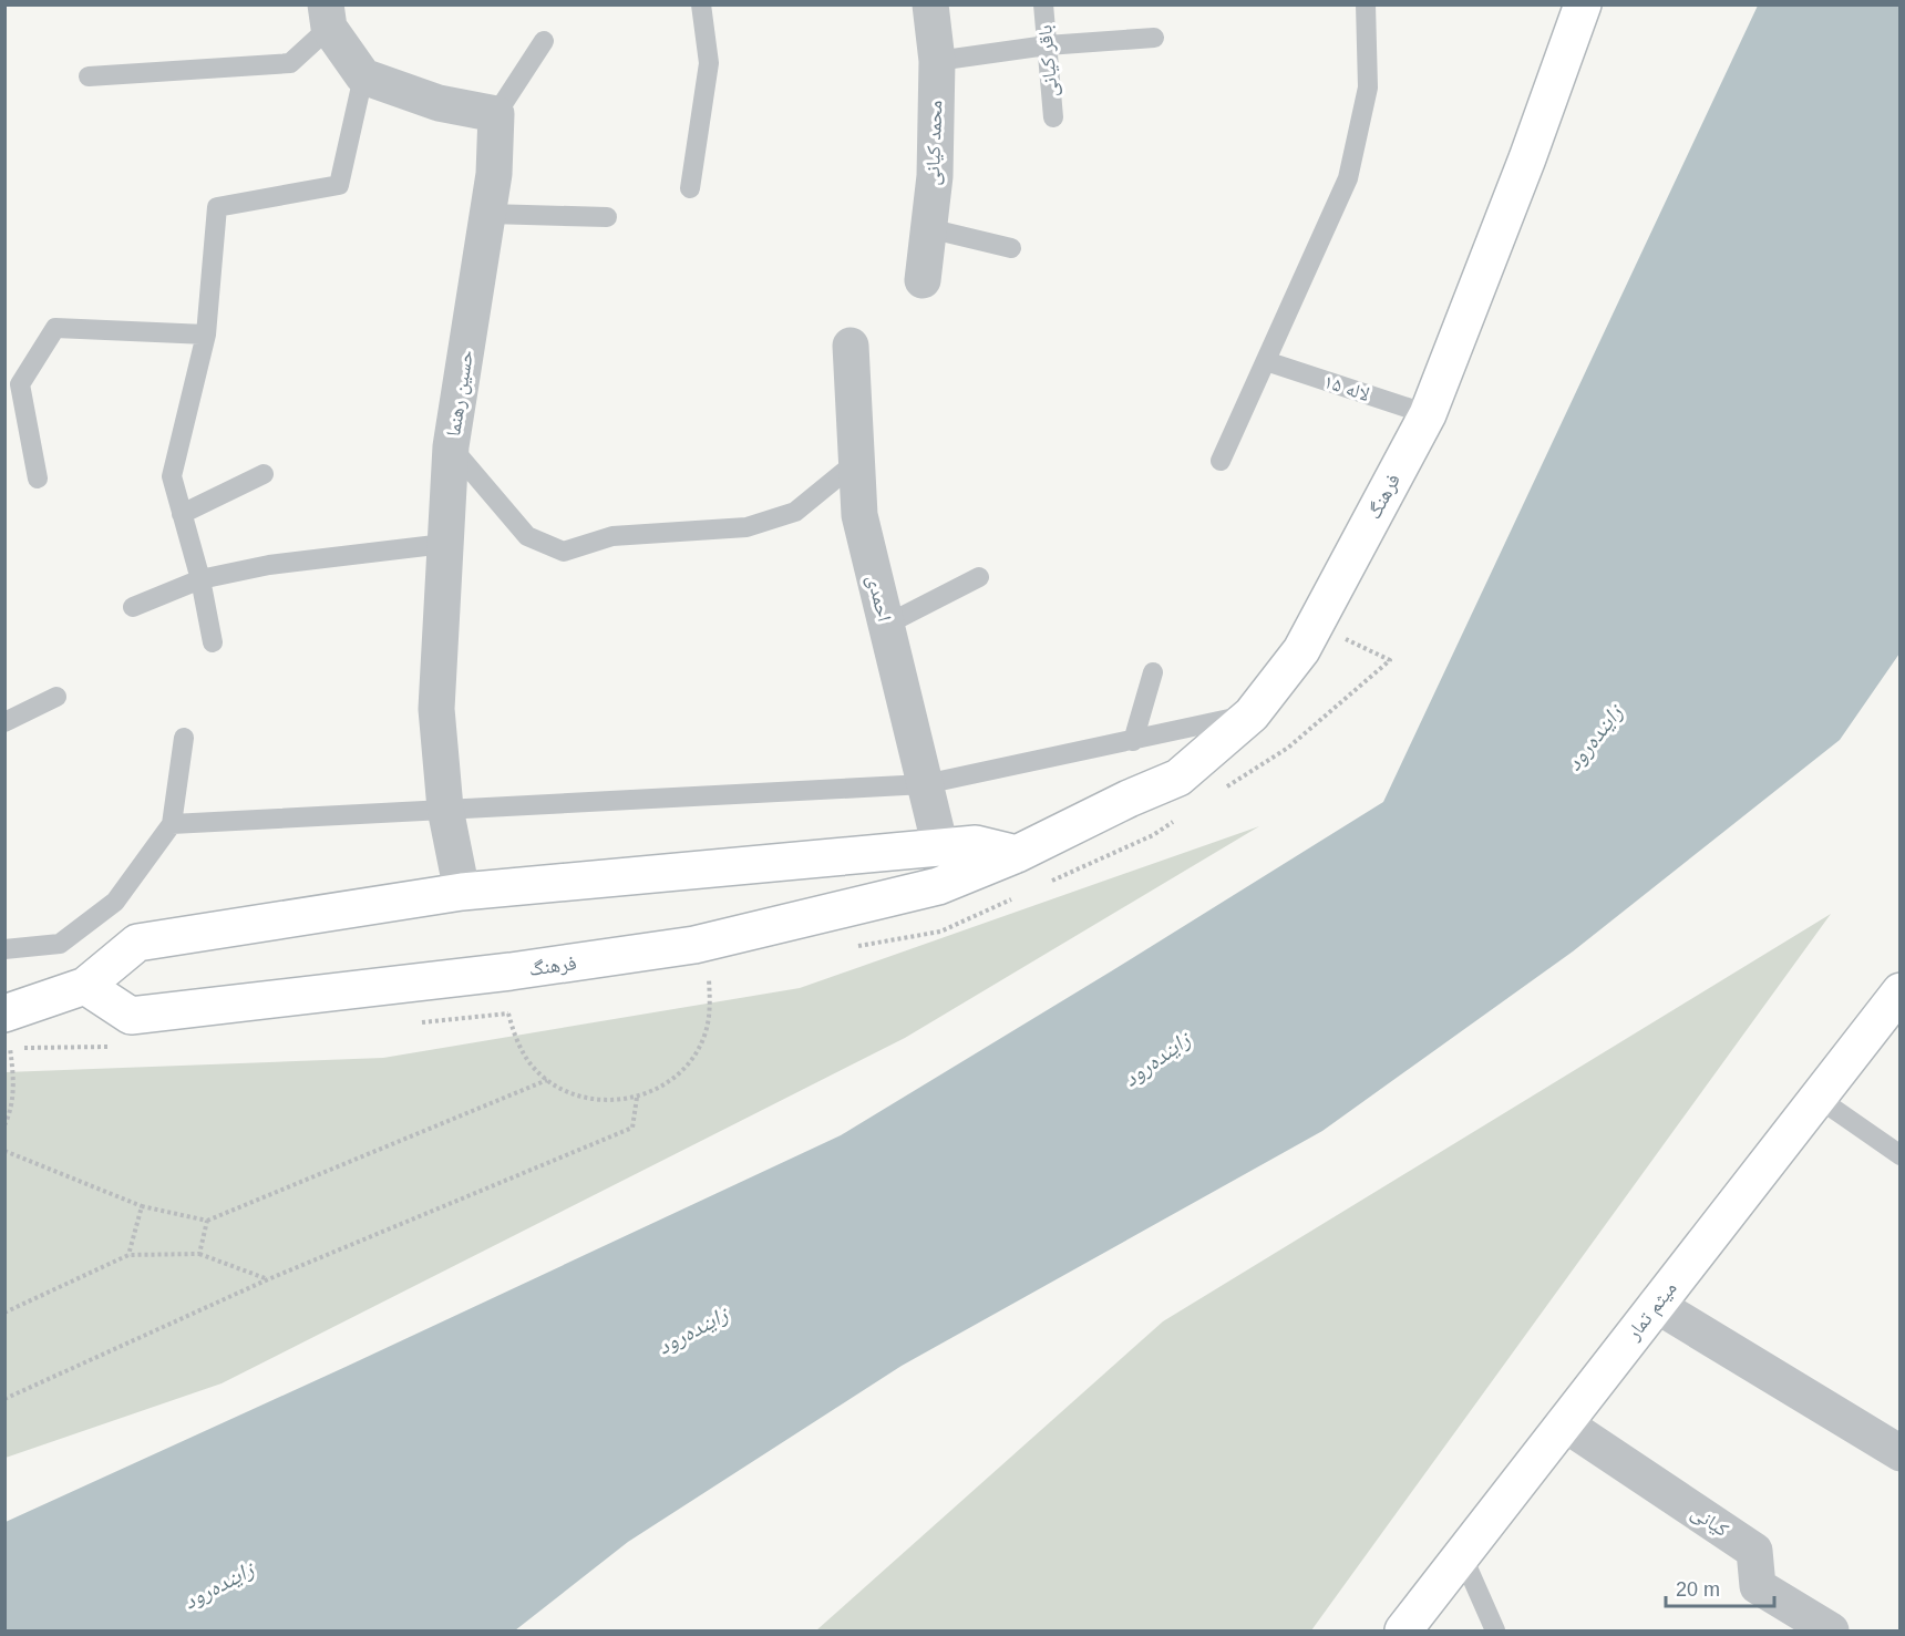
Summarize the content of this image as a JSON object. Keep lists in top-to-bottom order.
{
  "streets": {
    "street": [
      "محمد کیانی",
      "حسین رهنما",
      "فرهنگ",
      "احمدی",
      "میثم تمار",
      "کیانی"
    ],
    "lane": ["باقر کیانی", "لاله ۱۵"]
  },
  "crossings": [
    ["لاله ۱۵", "فرهنگ"],
    ["میثم تمار", "کیانی"]
  ],
  "water": ["زاینده‌رود"],
  "scale_bar": "20 m"
}
